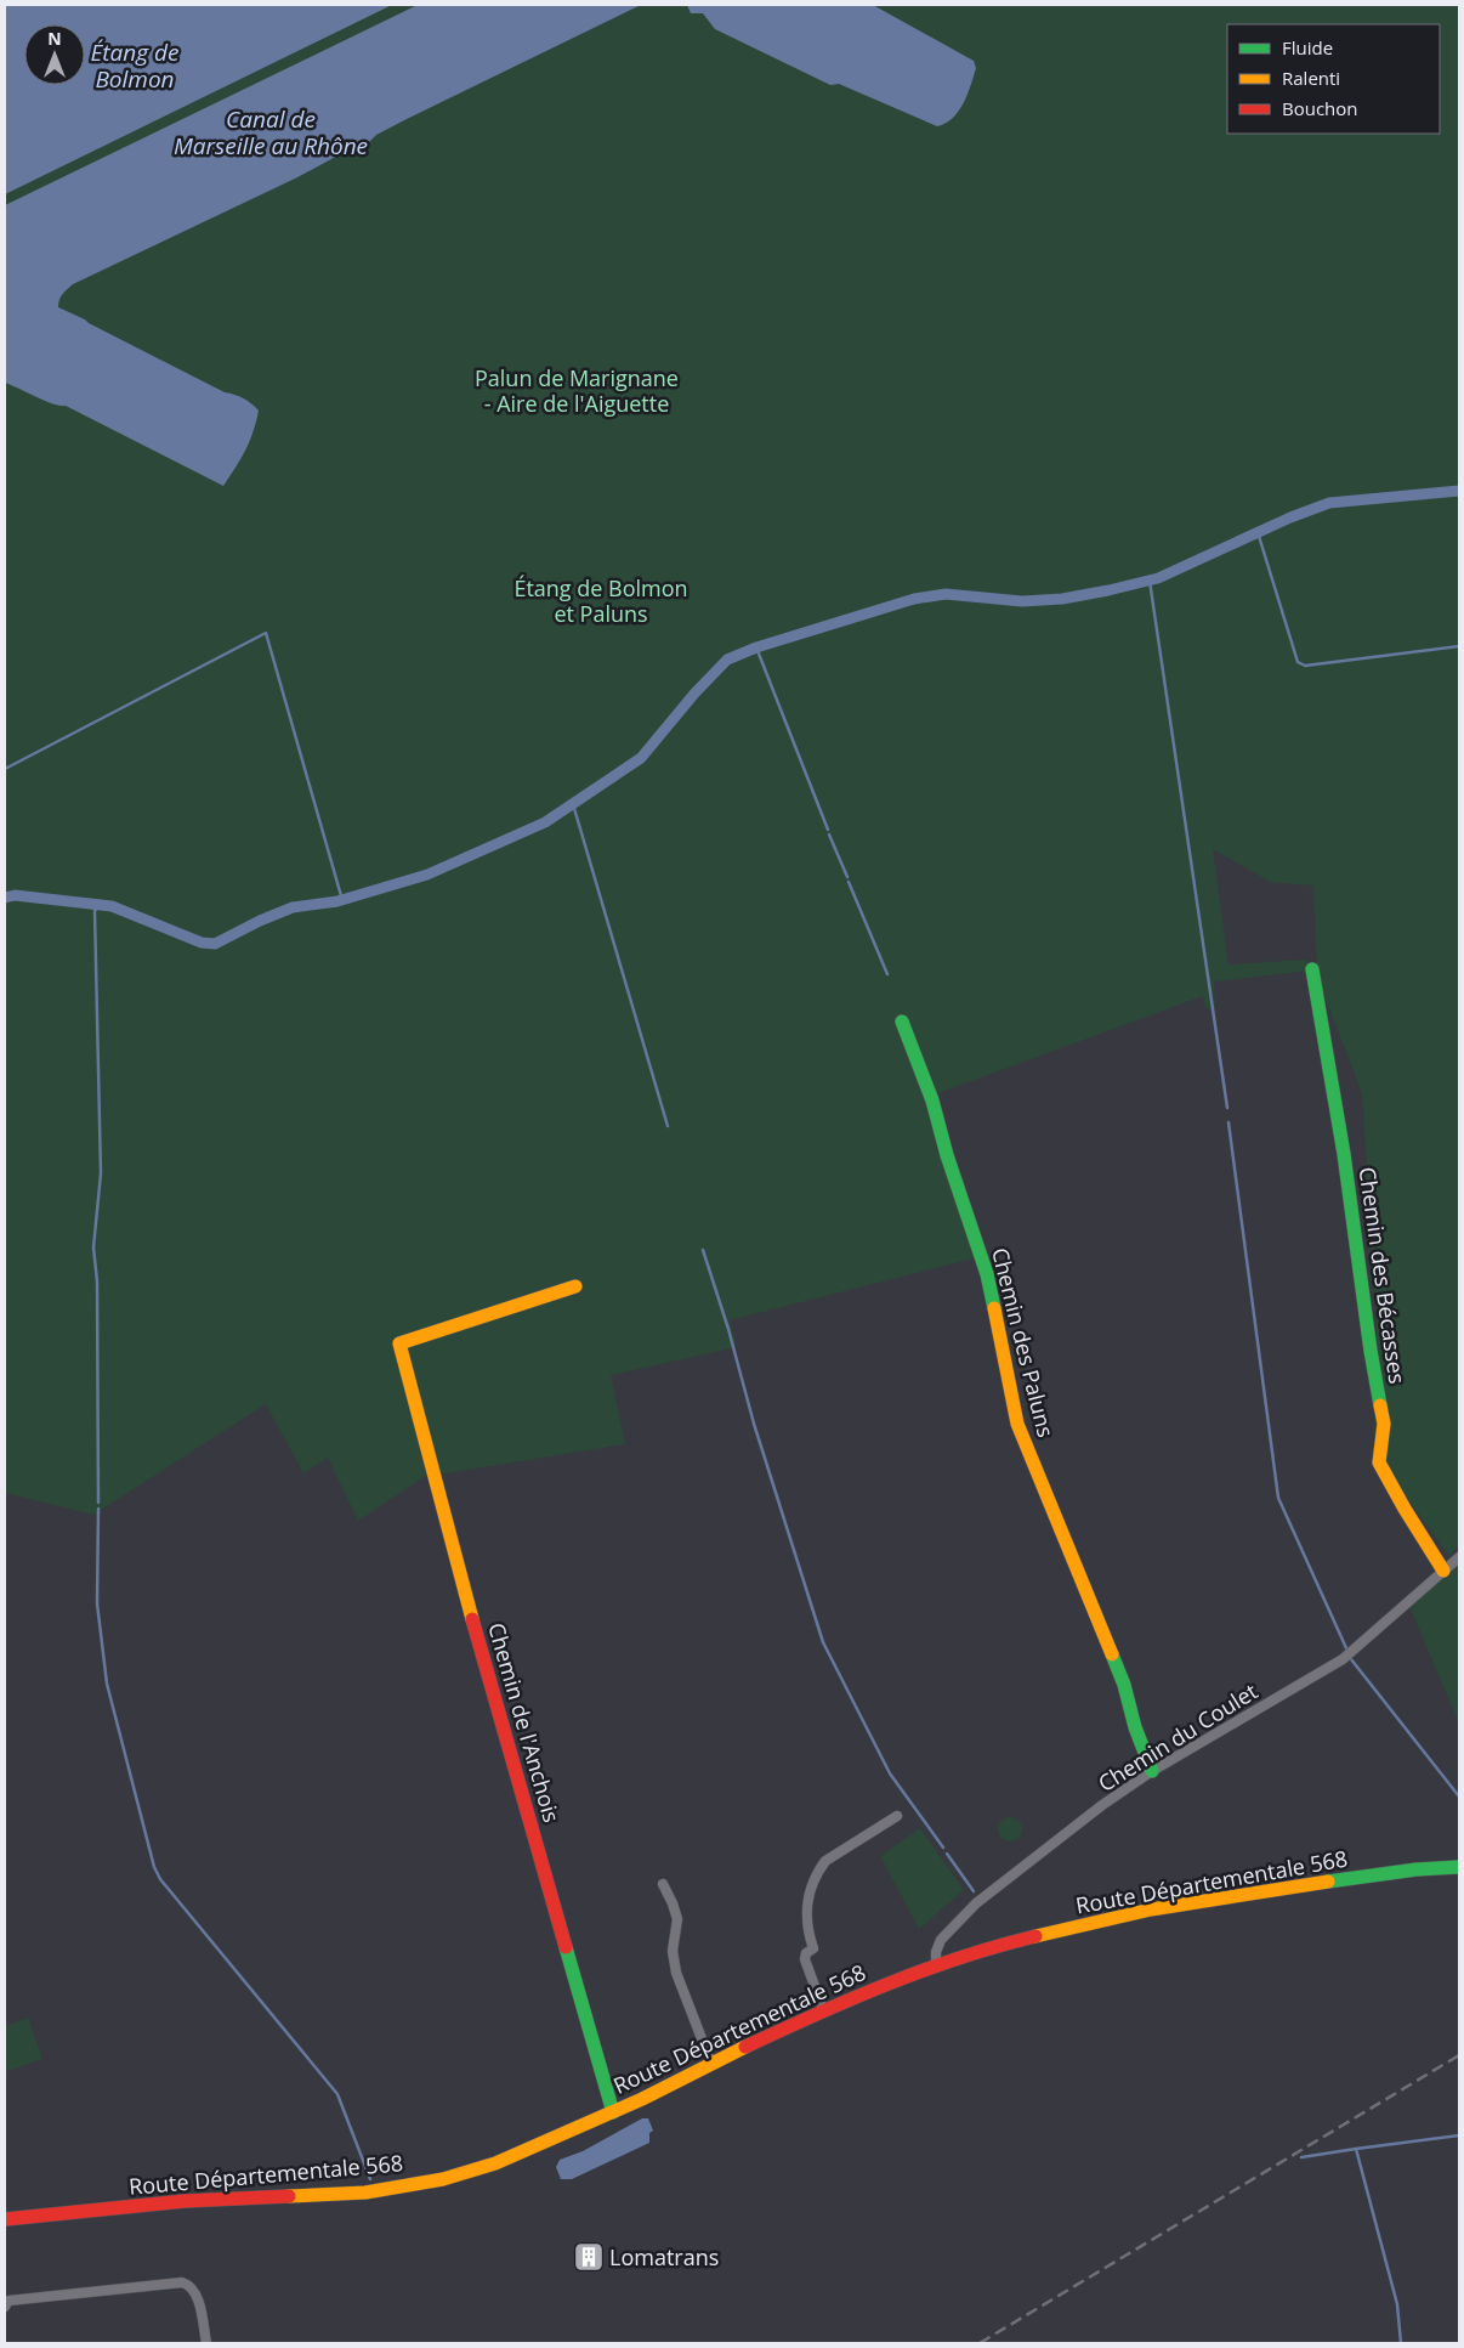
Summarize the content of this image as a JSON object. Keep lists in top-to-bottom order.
{
  "streets": {
    "street": [
      "Chemin des Bécasses",
      "Chemin des Paluns",
      "Chemin de l'Anchois",
      "Chemin du Coulet",
      "Route Départementale 568"
    ]
  },
  "crossings": [
    ["Chemin des Bécasses", "Chemin du Coulet"],
    ["Chemin des Paluns", "Chemin du Coulet"],
    ["Chemin de l'Anchois", "Route Départementale 568"],
    ["Chemin du Coulet", "Route Départementale 568"]
  ],
  "water": ["Étang de Bolmon", "Canal de Marseille au Rhône"],
  "parks": ["Palun de Marignane - Aire de l'Aiguette", "Étang de Bolmon et Paluns"],
  "places": {
    "building": ["Lomatrans"]
  },
  "legend": ["Fluide", "Ralenti", "Bouchon"],
  "north": "top"
}
